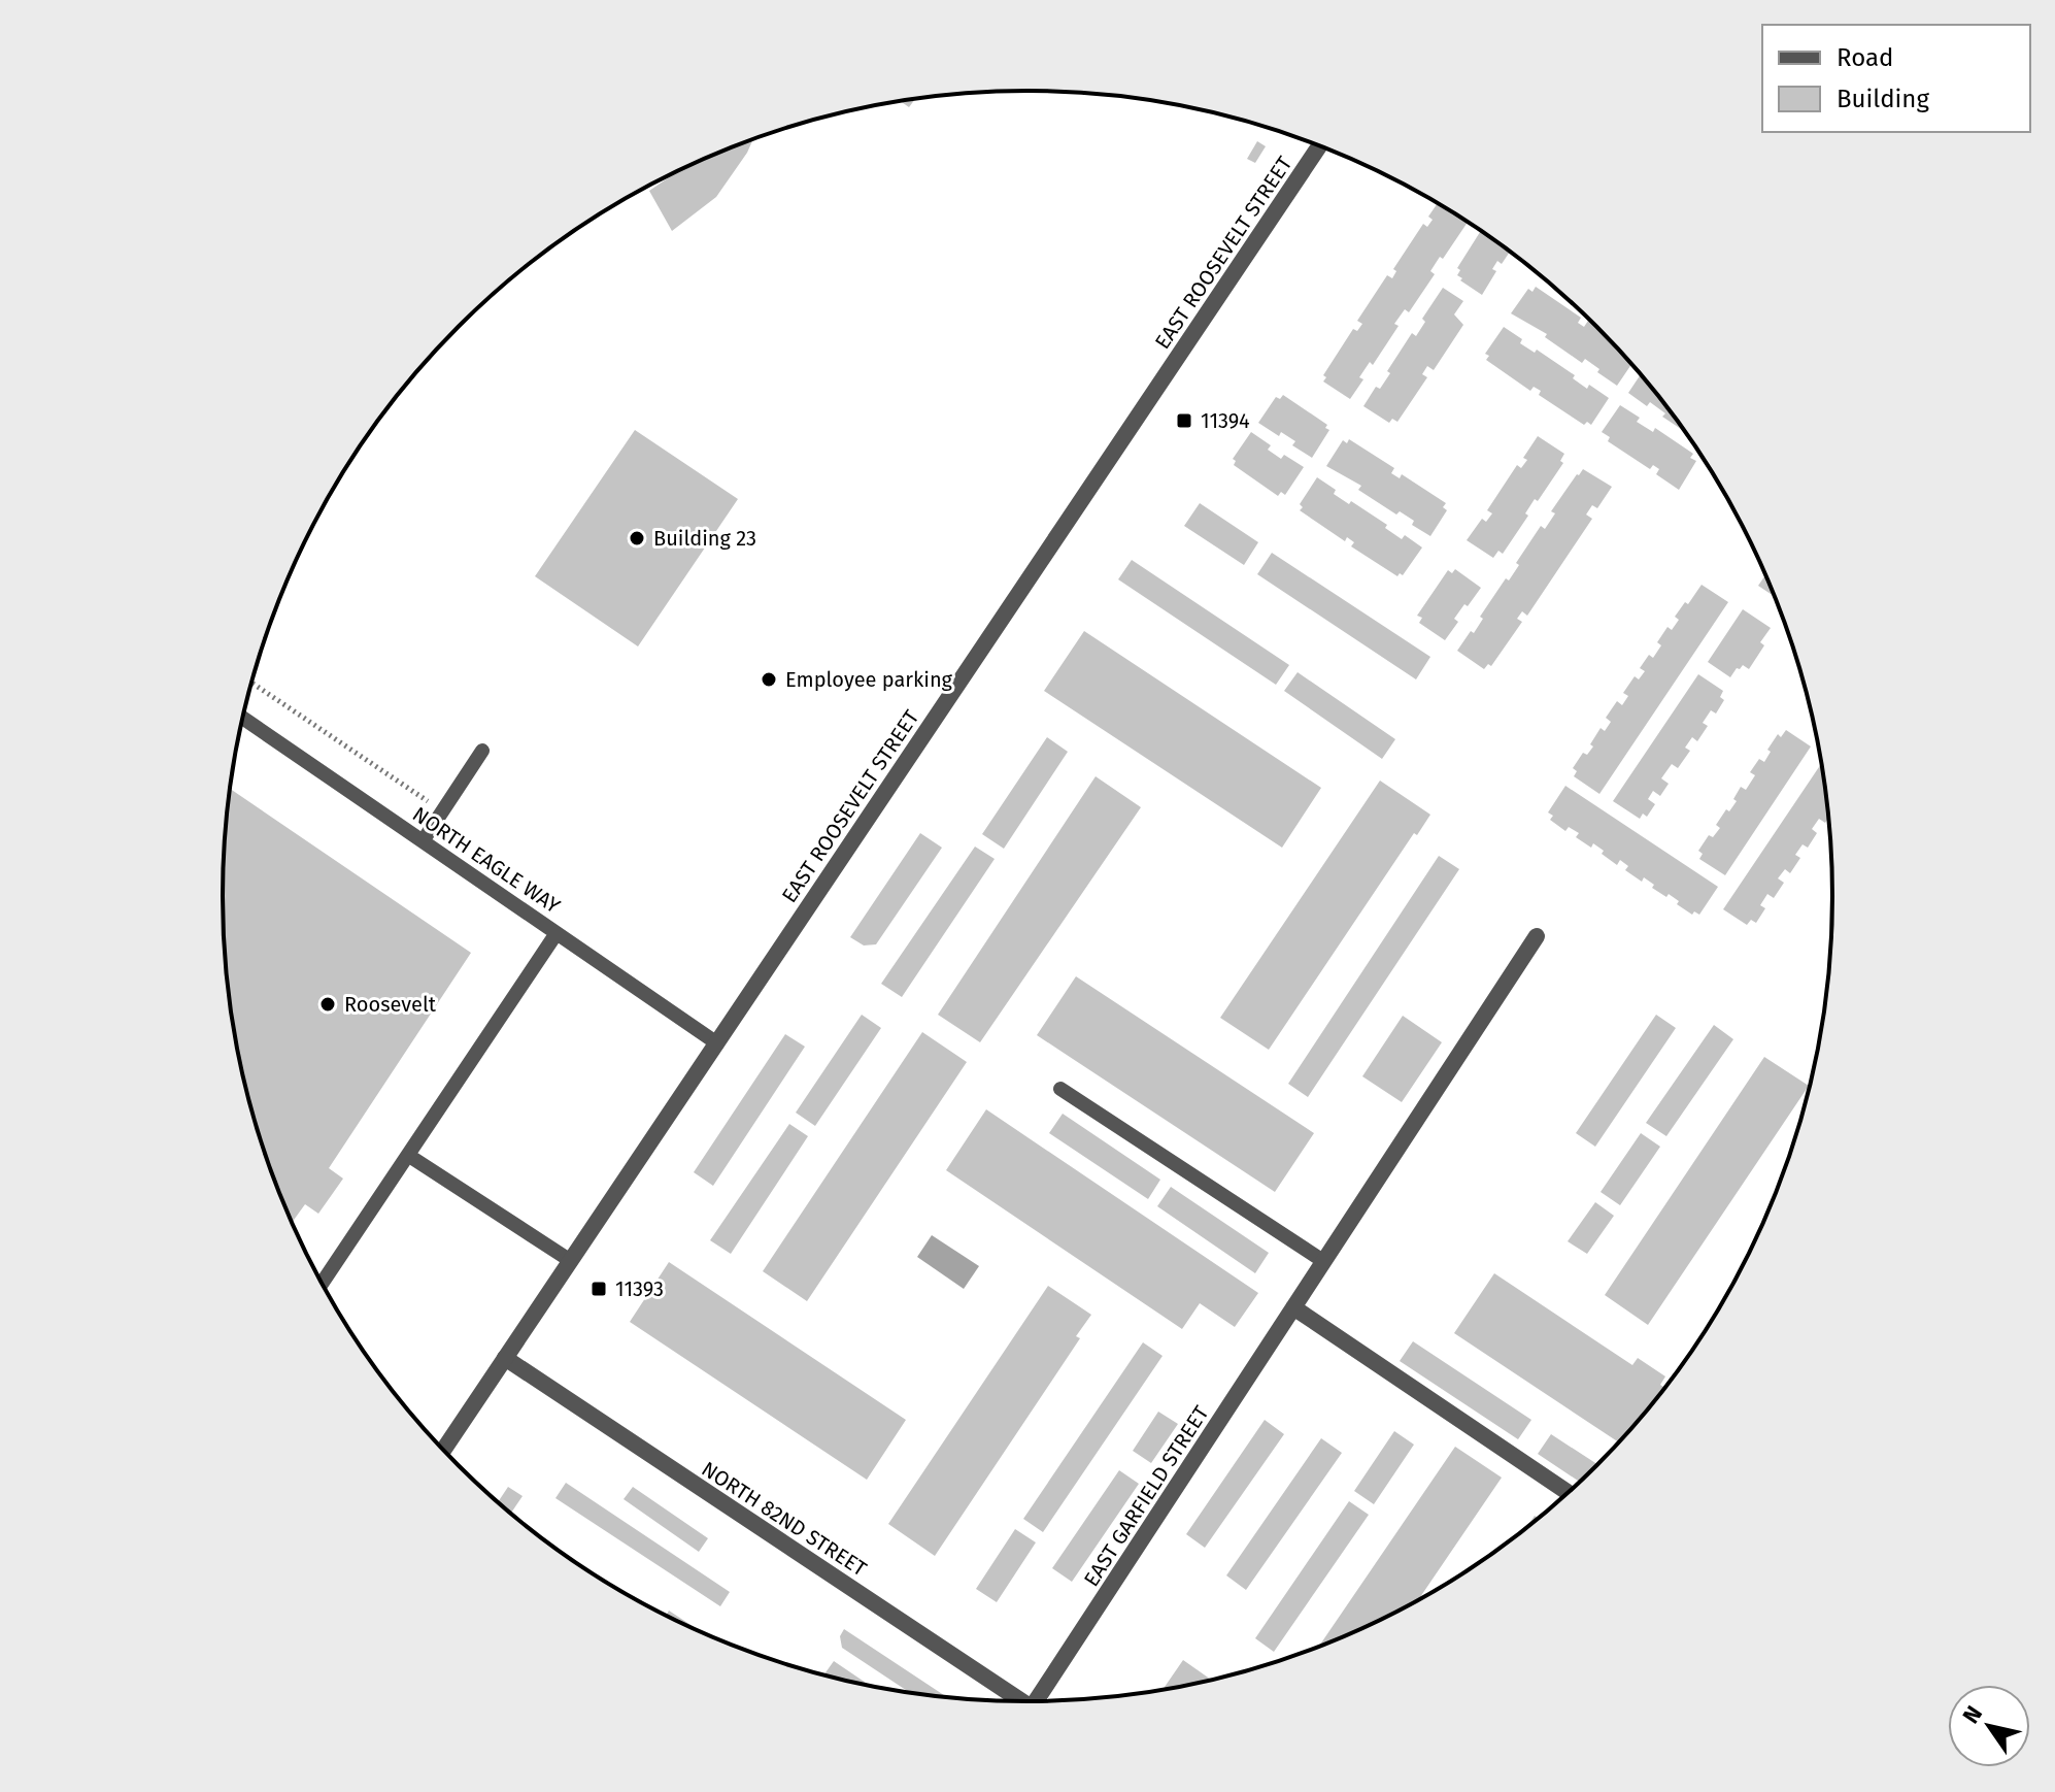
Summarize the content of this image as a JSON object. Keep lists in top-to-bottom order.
{
  "streets": {
    "street": ["EAST ROOSEVELT STREET", "EAST GARFIELD STREET", "NORTH 82ND STREET"],
    "lane": ["NORTH EAGLE WAY"]
  },
  "crossings": [
    ["EAST ROOSEVELT STREET", "NORTH EAGLE WAY"],
    ["EAST ROOSEVELT STREET", "NORTH 82ND STREET"]
  ],
  "places": {
    "transit": ["11394", "11393"],
    "other": ["Building 23", "Employee parking", "Roosevelt"]
  },
  "legend": ["Road", "Building"],
  "north": "top left"
}
